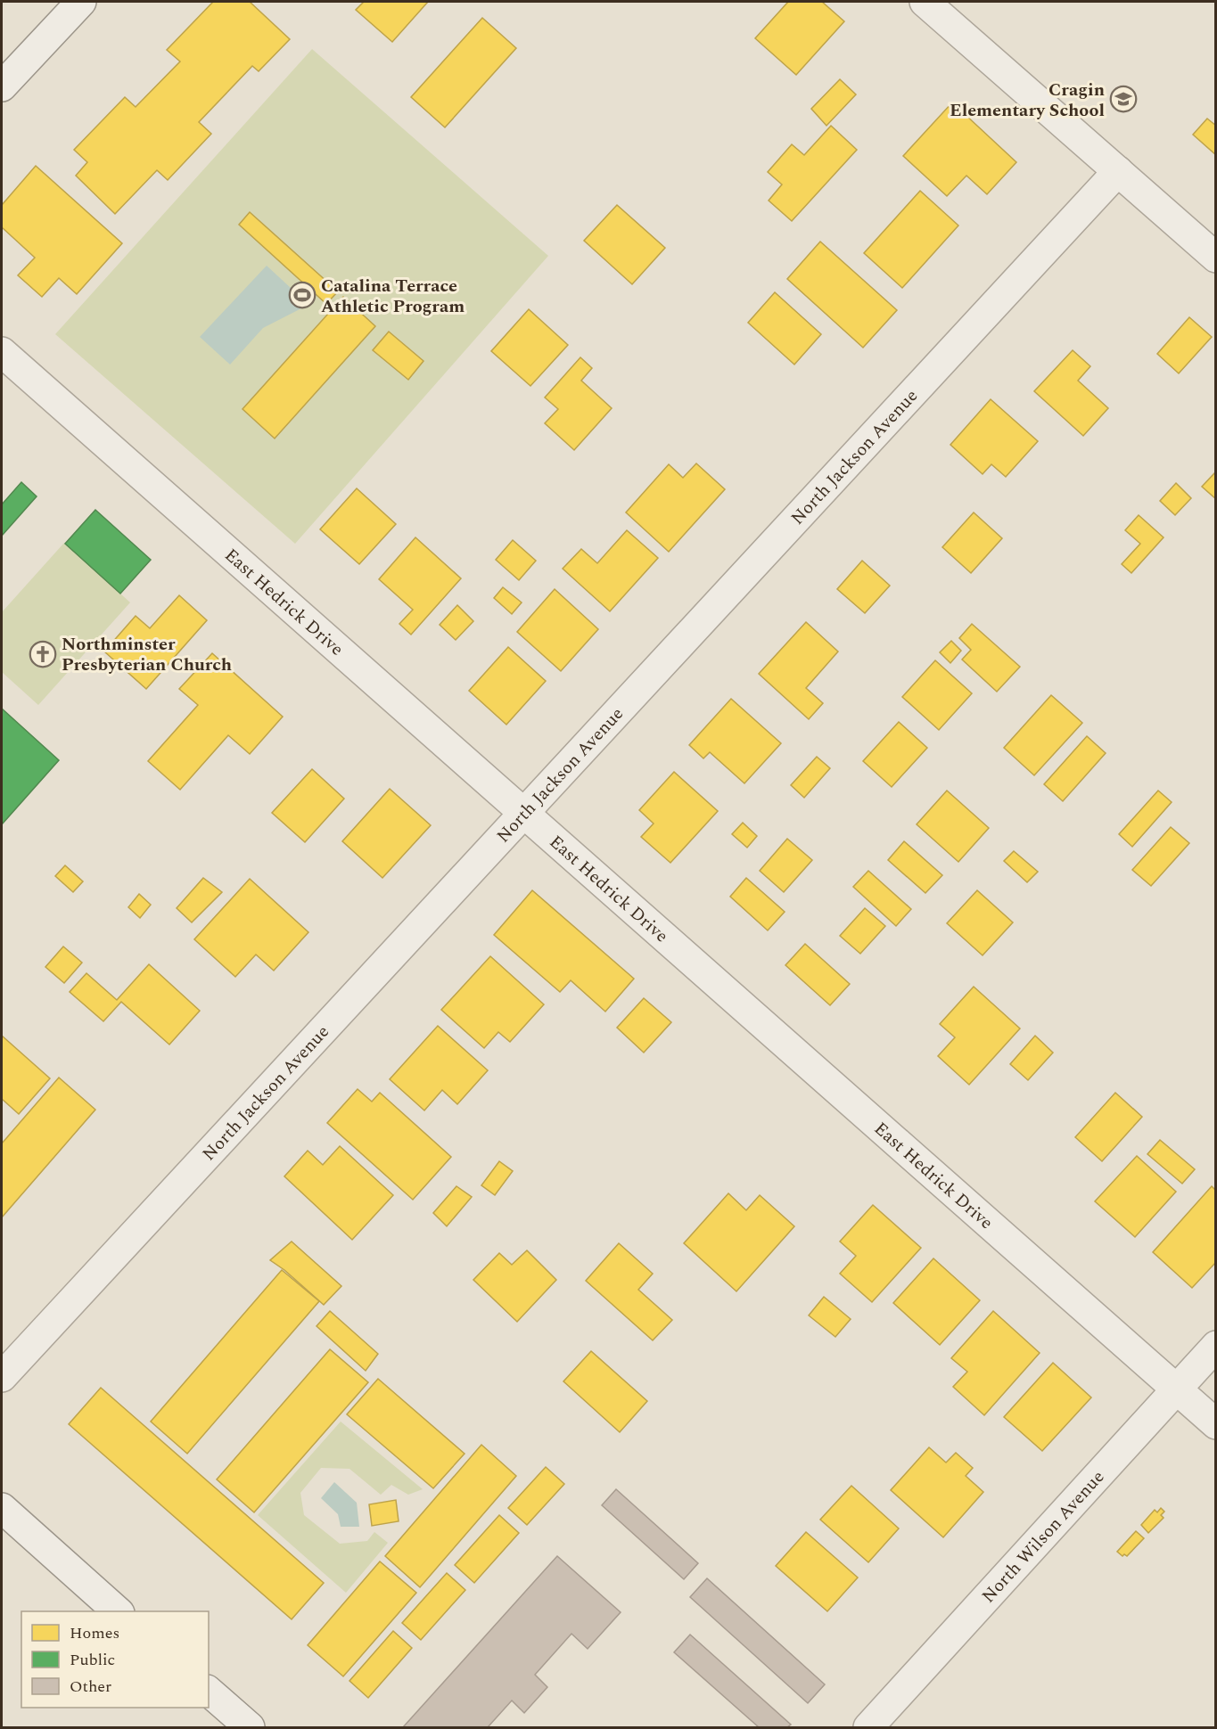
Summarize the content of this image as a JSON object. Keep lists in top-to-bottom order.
{
  "streets": {
    "street": ["North Jackson Avenue", "East Hedrick Drive", "North Wilson Avenue"]
  },
  "crossings": [
    ["North Jackson Avenue", "East Hedrick Drive"],
    ["East Hedrick Drive", "North Wilson Avenue"]
  ],
  "places": {
    "school or university": ["Cragin Elementary School"],
    "sports": ["Catalina Terrace Athletic Program"],
    "church": ["Northminster Presbyterian Church"]
  },
  "legend": ["Homes", "Public", "Other"]
}
